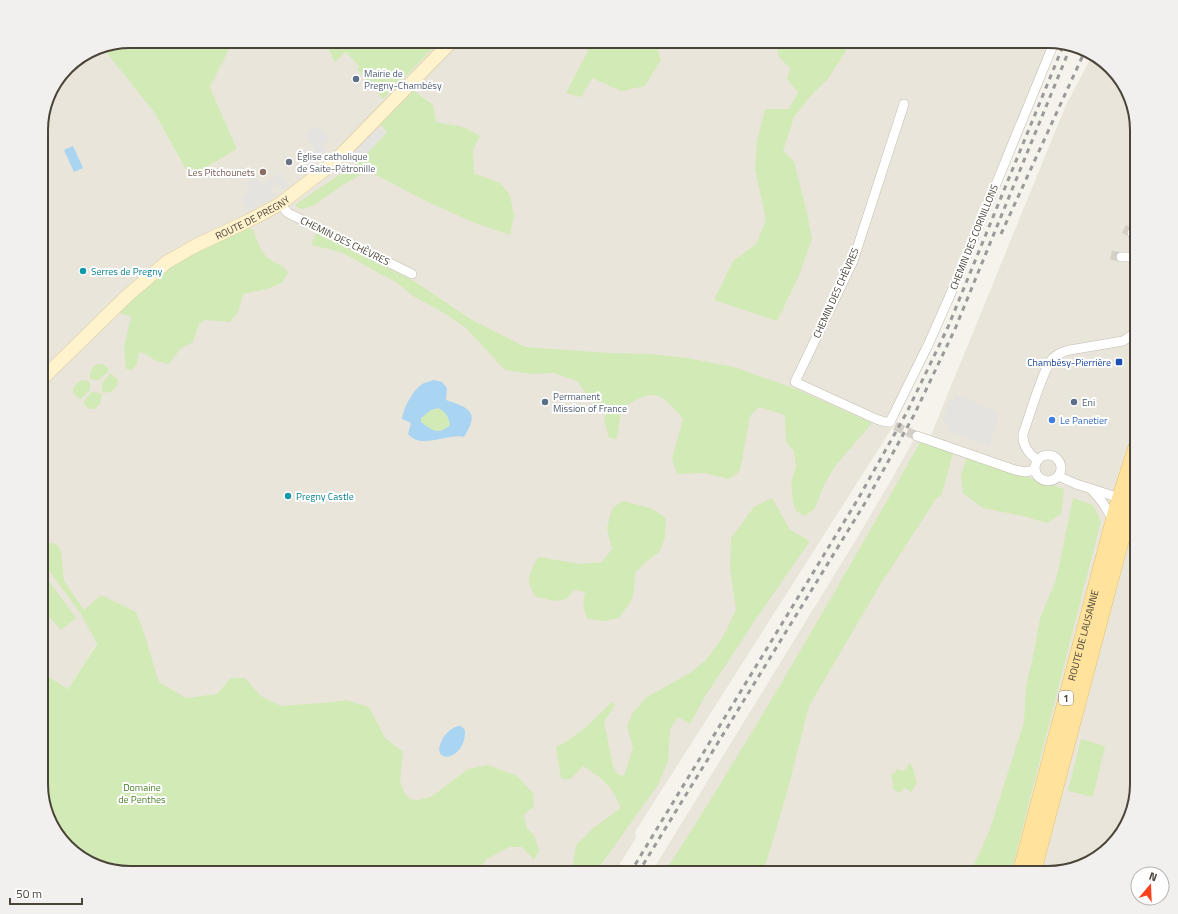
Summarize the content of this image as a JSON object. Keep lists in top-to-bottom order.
{
  "streets": {
    "main road": ["ROUTE DE LAUSANNE", "1"],
    "street": ["ROUTE DE PREGNY", "CHEMIN DES CORNILLONS", "CHEMIN DES CHÈVRES"]
  },
  "crossings": [
    ["ROUTE DE PREGNY", "CHEMIN DES CHÈVRES"],
    ["CHEMIN DES CORNILLONS", "CHEMIN DES CHÈVRES"]
  ],
  "parks": ["Domaine de Penthes"],
  "places": {
    "other": [
      "Mairie de Pregny-Chambésy",
      "Église catholique de Saite-Pétronille",
      "Les Pitchounets",
      "Serres de Pregny",
      "Permanent Mission of France",
      "Eni",
      "Le Panetier",
      "Pregny Castle"
    ],
    "transit": ["Chambésy-Pierrière"]
  },
  "scale_bar": "50 m",
  "north": "top"
}
